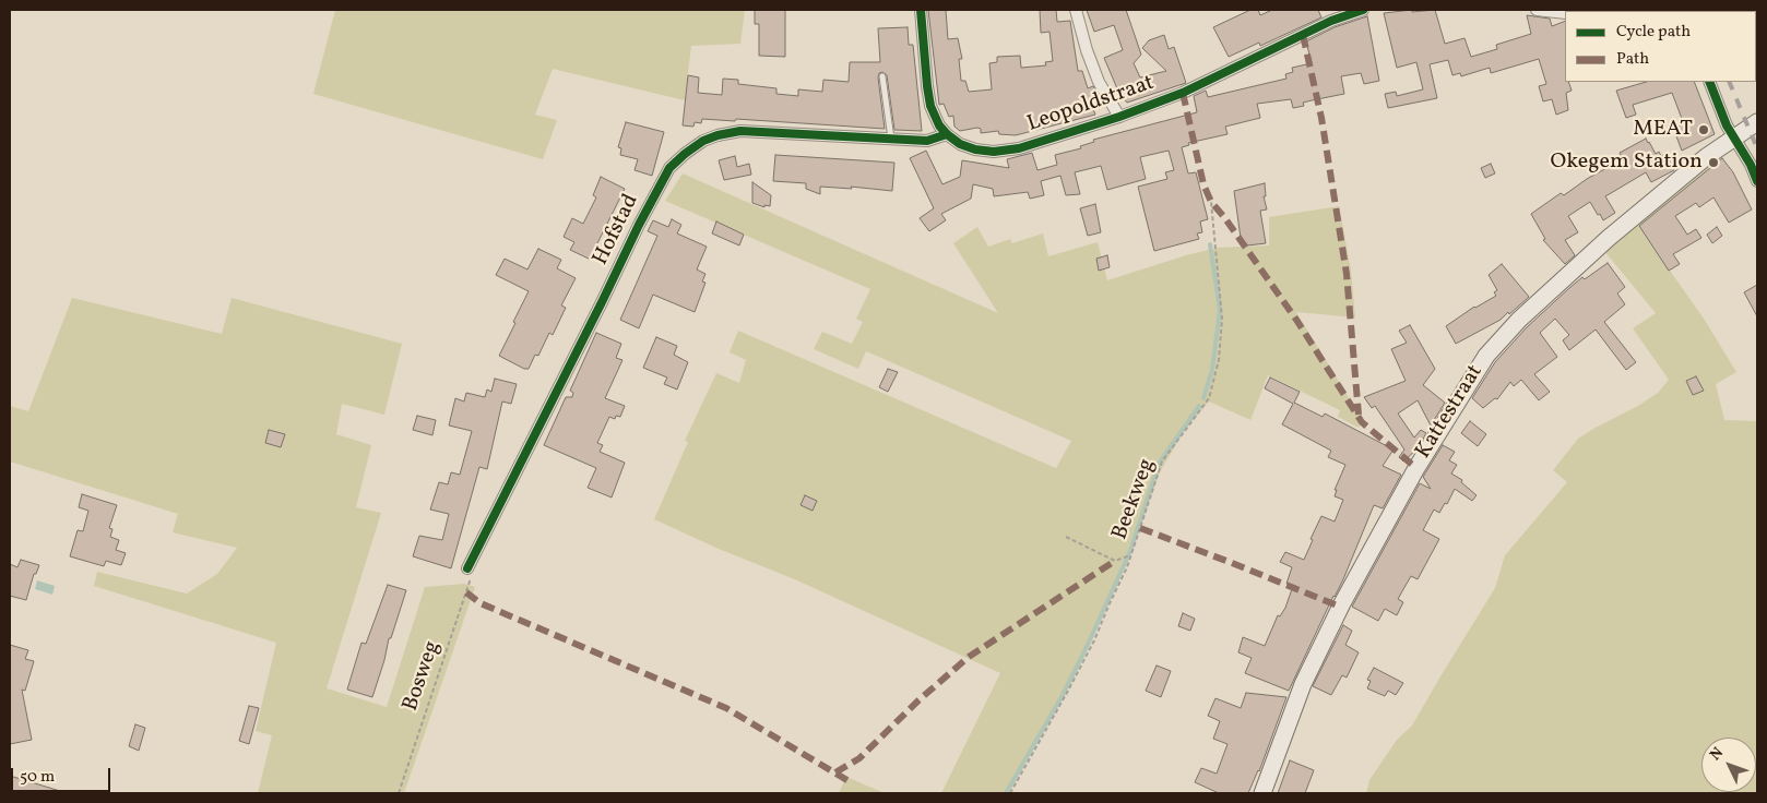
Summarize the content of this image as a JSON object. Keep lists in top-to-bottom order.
{
  "streets": {
    "main road": ["Kattestraat"],
    "street": ["Leopoldstraat", "Hofstad"],
    "path": ["Beekweg", "Bosweg"]
  },
  "crossings": [
    ["Leopoldstraat", "Hofstad"],
    ["Hofstad", "Bosweg"]
  ],
  "places": ["MEAT", "Okegem Station"],
  "legend": ["Cycle path", "Path"],
  "scale_bar": "50 m",
  "north": "top left"
}
